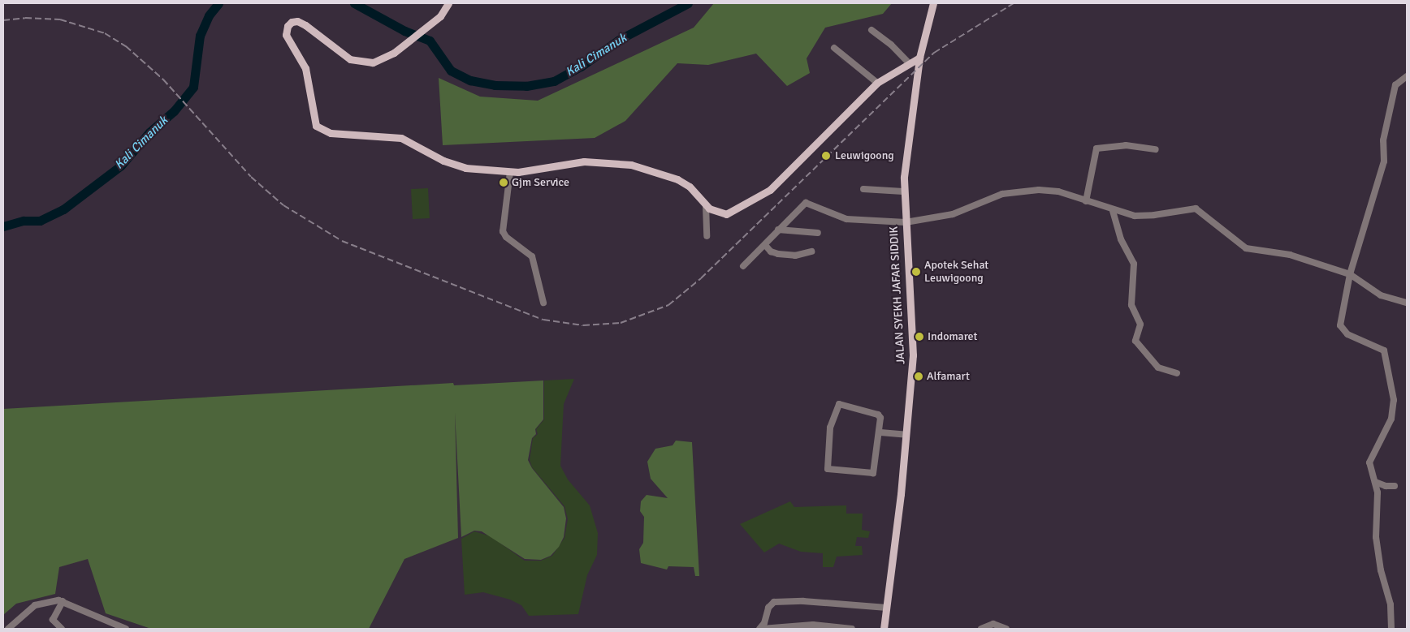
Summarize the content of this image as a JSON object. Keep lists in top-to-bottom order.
{
  "streets": {
    "main road": ["JALAN SYEKH JAFAR SIDDIK"]
  },
  "water": ["Kali Cimanuk"],
  "places": [
    "Leuwigoong",
    "Gjm Service",
    "Apotek Sehat Leuwigoong",
    "Indomaret",
    "Alfamart"
  ]
}
